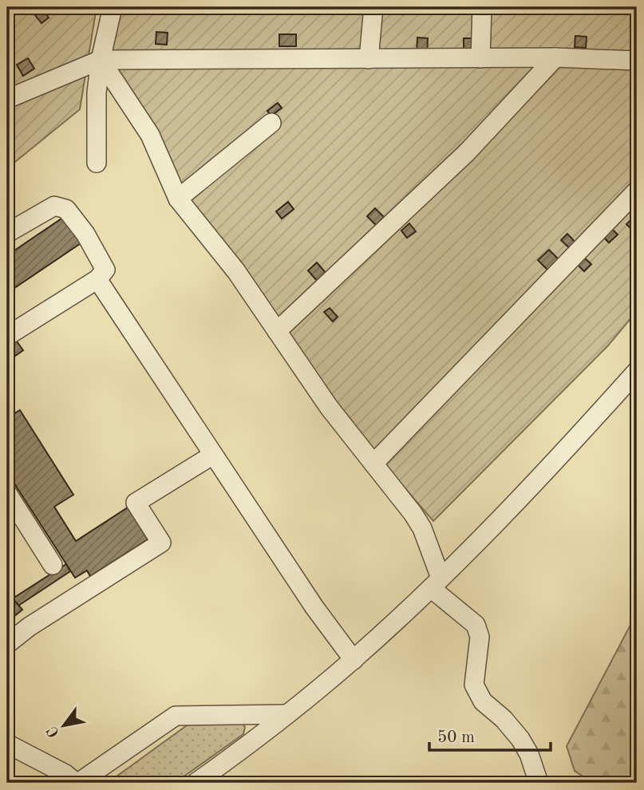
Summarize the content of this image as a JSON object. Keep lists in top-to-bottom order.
{
  "scale_bar": "50 m",
  "north": "bottom left"
}
